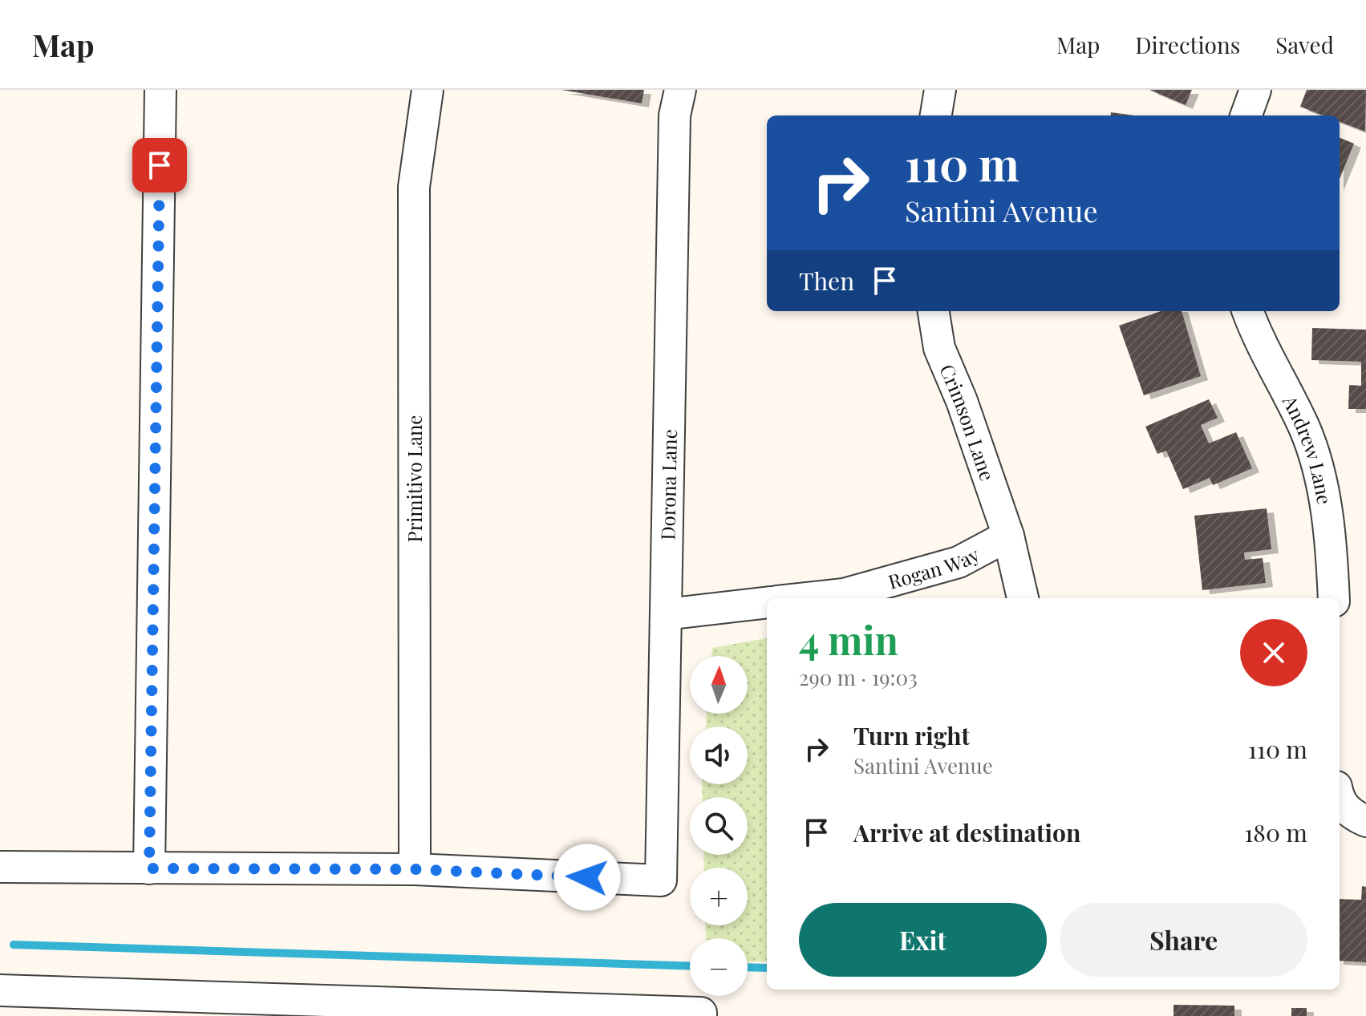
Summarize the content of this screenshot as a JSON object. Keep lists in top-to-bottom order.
{
  "streets": {
    "street": [
      "Crimson Lane",
      "Andrew Lane",
      "Primitivo Lane",
      "Dorona Lane",
      "Rogan Way"
    ]
  },
  "crossings": [
    ["Crimson Lane", "Rogan Way"],
    ["Primitivo Lane", "Dorona Lane"]
  ],
  "north": "top",
  "page": {
    "header": "Map",
    "nav": ["Map", "Directions", "Saved"],
    "turn": ["110 m", "Santini Avenue"],
    "then": "Then",
    "heading": ["4 min", "290 m · 19:03"],
    "map_buttons": ["+", "−"],
    "list": [
      {
        "name": "Turn right",
        "note": "Santini Avenue",
        "value": "110 m"
      },
      {
        "name": "Arrive at destination",
        "value": "180 m"
      }
    ],
    "buttons": ["Exit", "Share"]
  }
}
